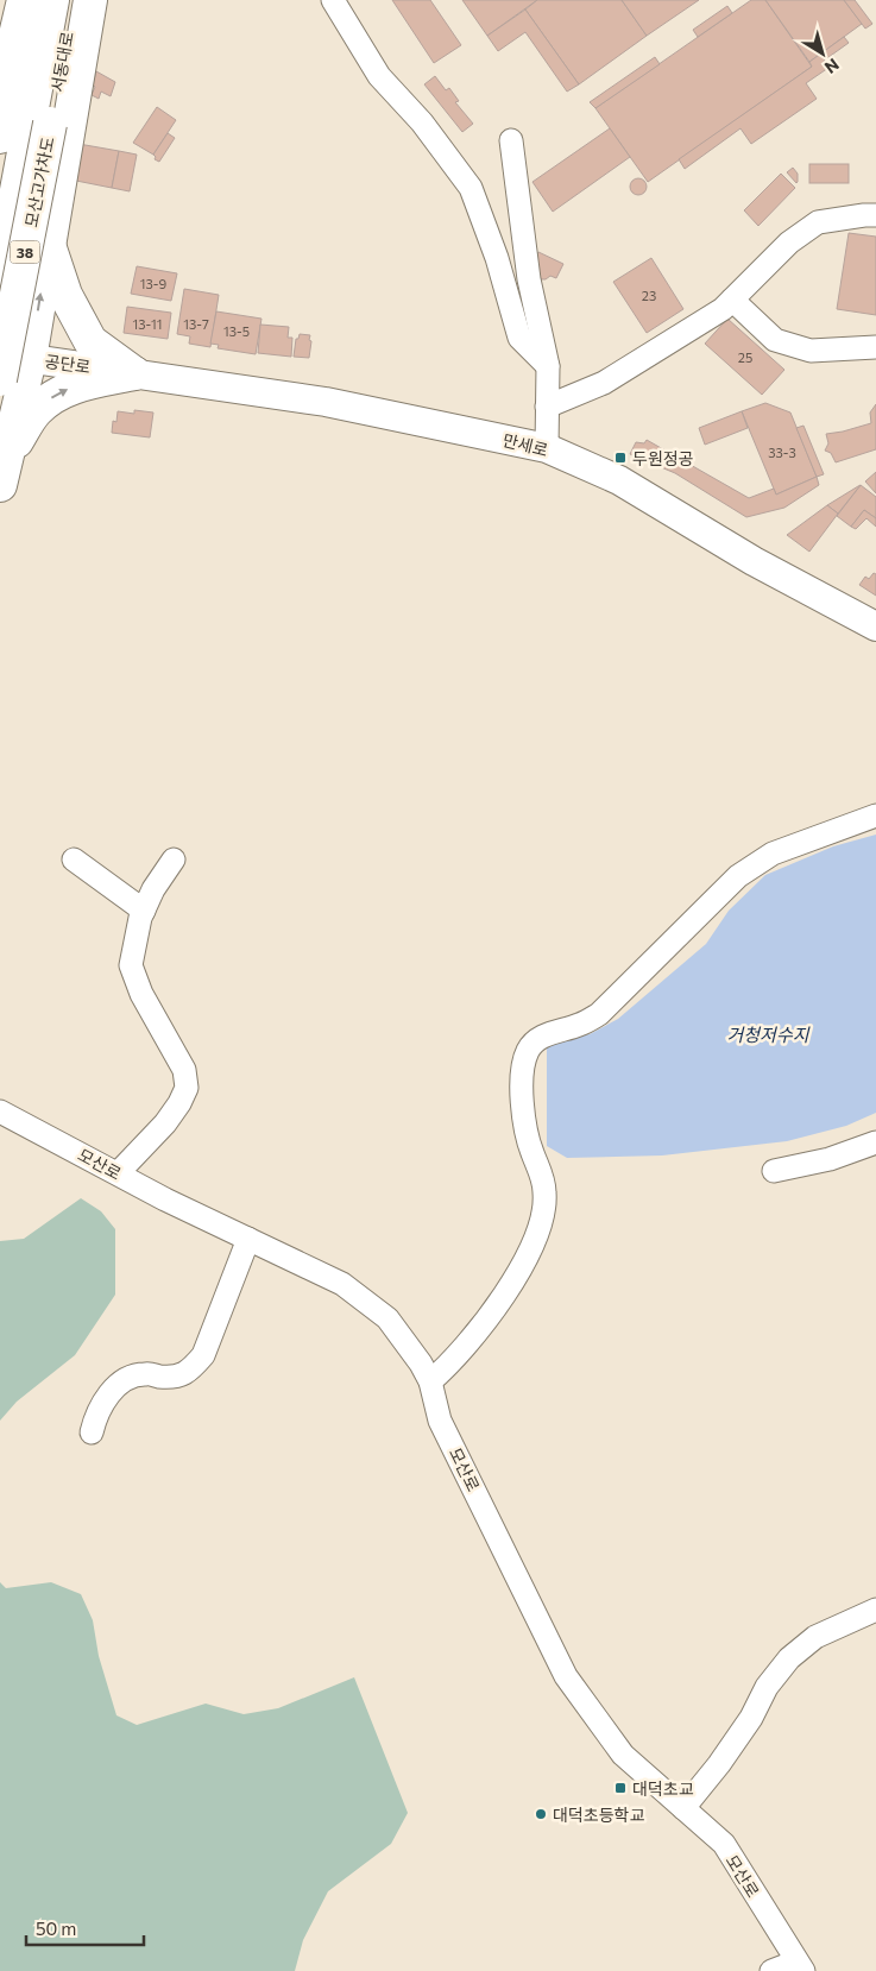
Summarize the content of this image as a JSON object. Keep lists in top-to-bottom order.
{
  "streets": {
    "highway": ["서동대로", "모산고가차도", "38"],
    "main road": ["공단로", "만세로"],
    "street": ["모산로"]
  },
  "crossings": [
    ["서동대로", "모산고가차도"],
    ["공단로", "만세로"]
  ],
  "water": ["거청저수지"],
  "places": {
    "transit": ["두원정공", "대덕초교"],
    "other": ["대덕초등학교"]
  },
  "house_numbers": [
    "13-9",
    "23",
    "13-11",
    "13-7",
    "13-5",
    "25",
    "33-3"
  ],
  "scale_bar": "50 m",
  "north": "bottom right"
}
